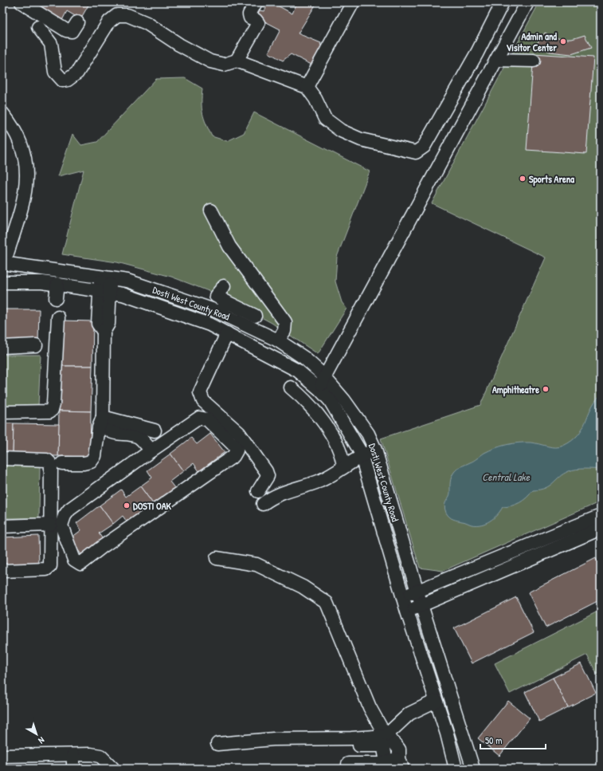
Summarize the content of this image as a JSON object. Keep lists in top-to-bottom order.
{
  "streets": {
    "street": ["Dosti West County Road"]
  },
  "water": ["Central Lake"],
  "places": [
    "Admin and Visitor Center",
    "Sports Arena",
    "Amphitheatre",
    "DOSTI OAK"
  ],
  "scale_bar": "50 m",
  "north": "bottom right"
}
